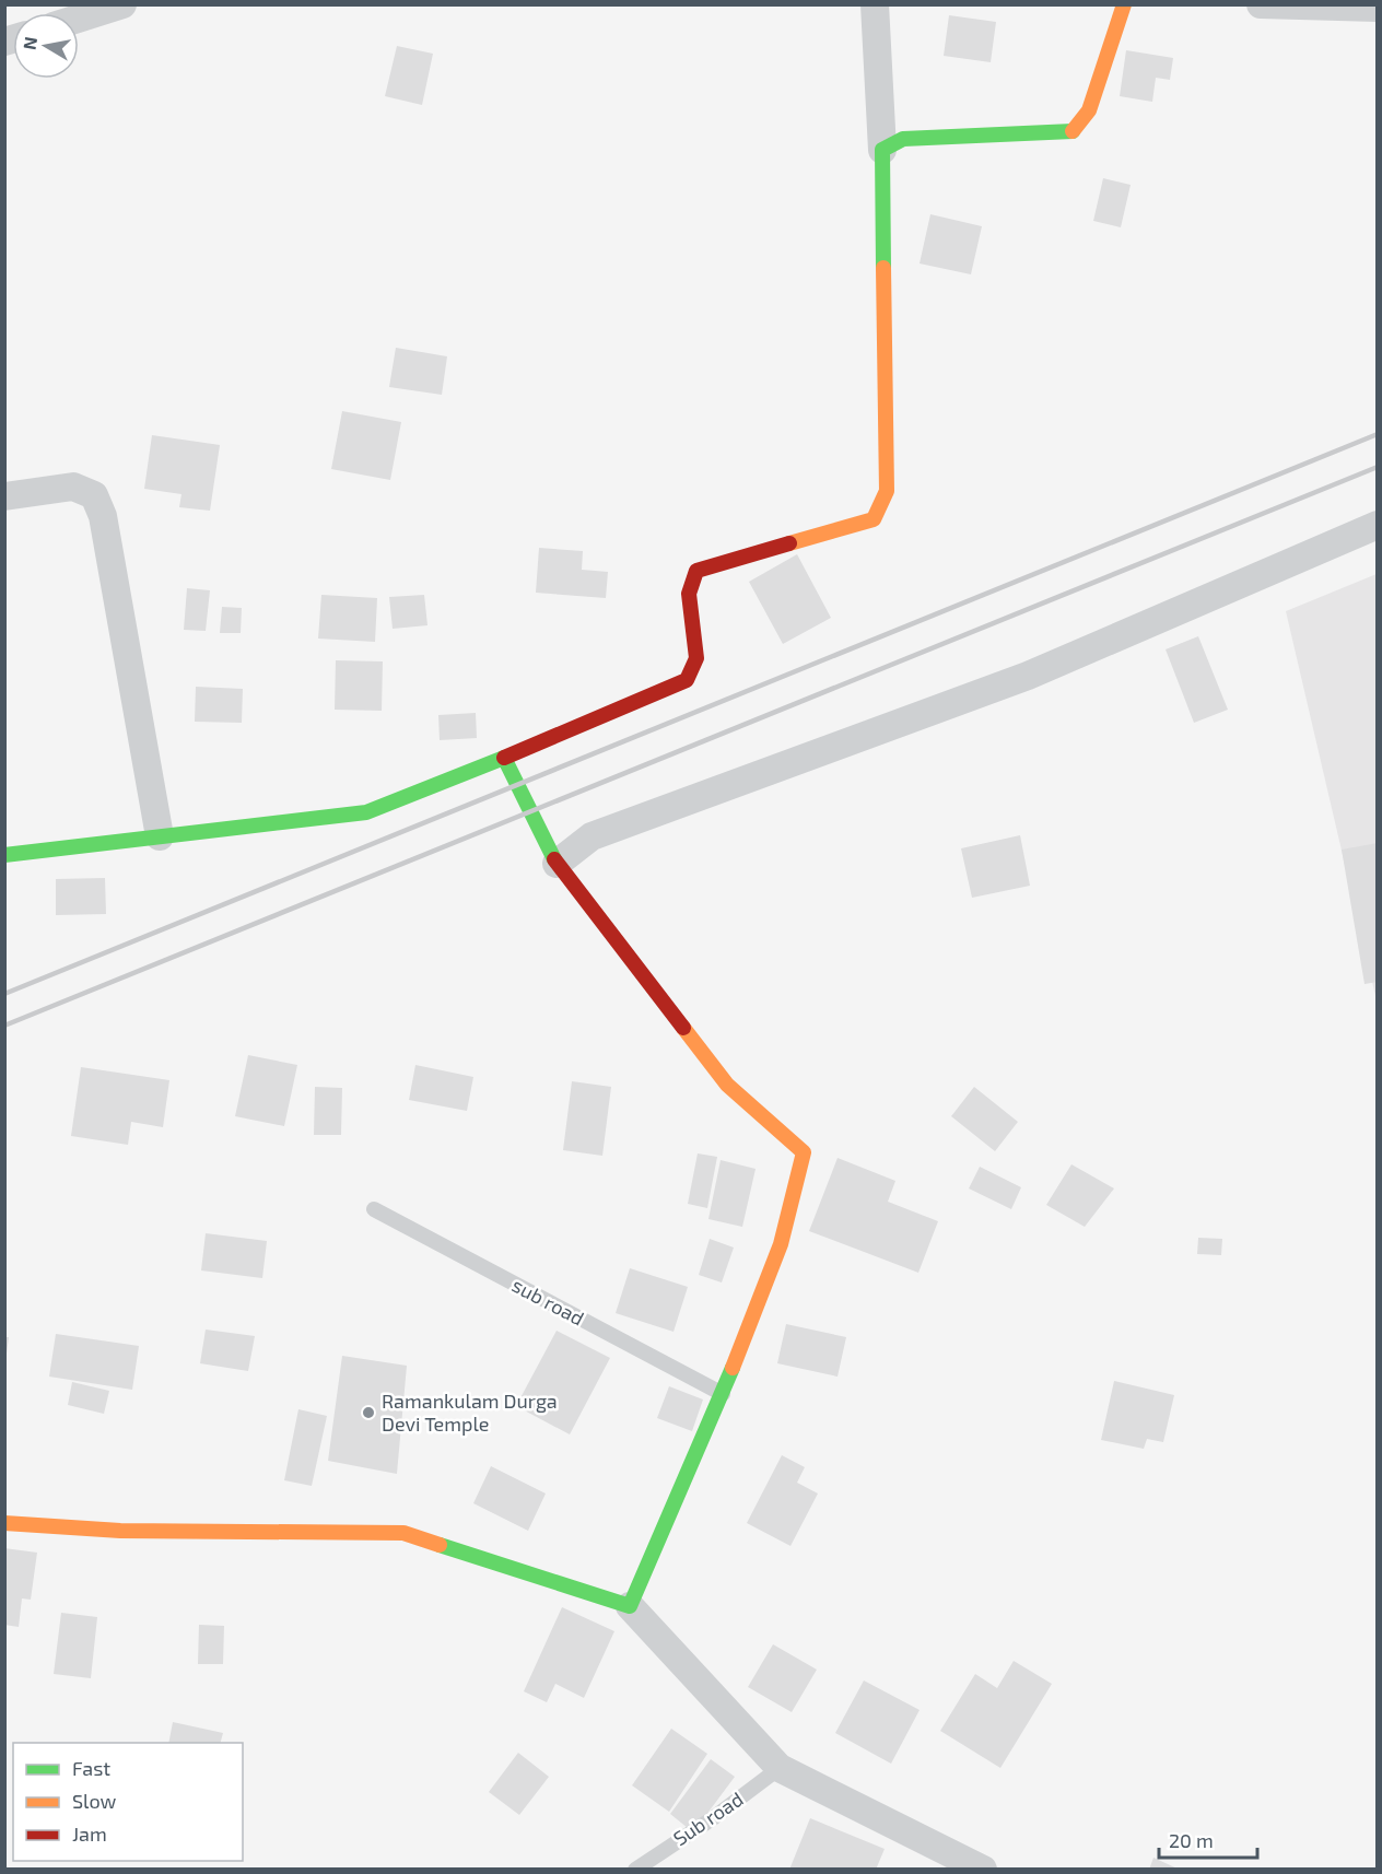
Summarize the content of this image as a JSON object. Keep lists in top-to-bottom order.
{
  "streets": {
    "lane": ["sub road", "Sub road"]
  },
  "places": ["Ramankulam Durga Devi Temple"],
  "legend": ["Fast", "Slow", "Jam"],
  "scale_bar": "20 m",
  "north": "left"
}
